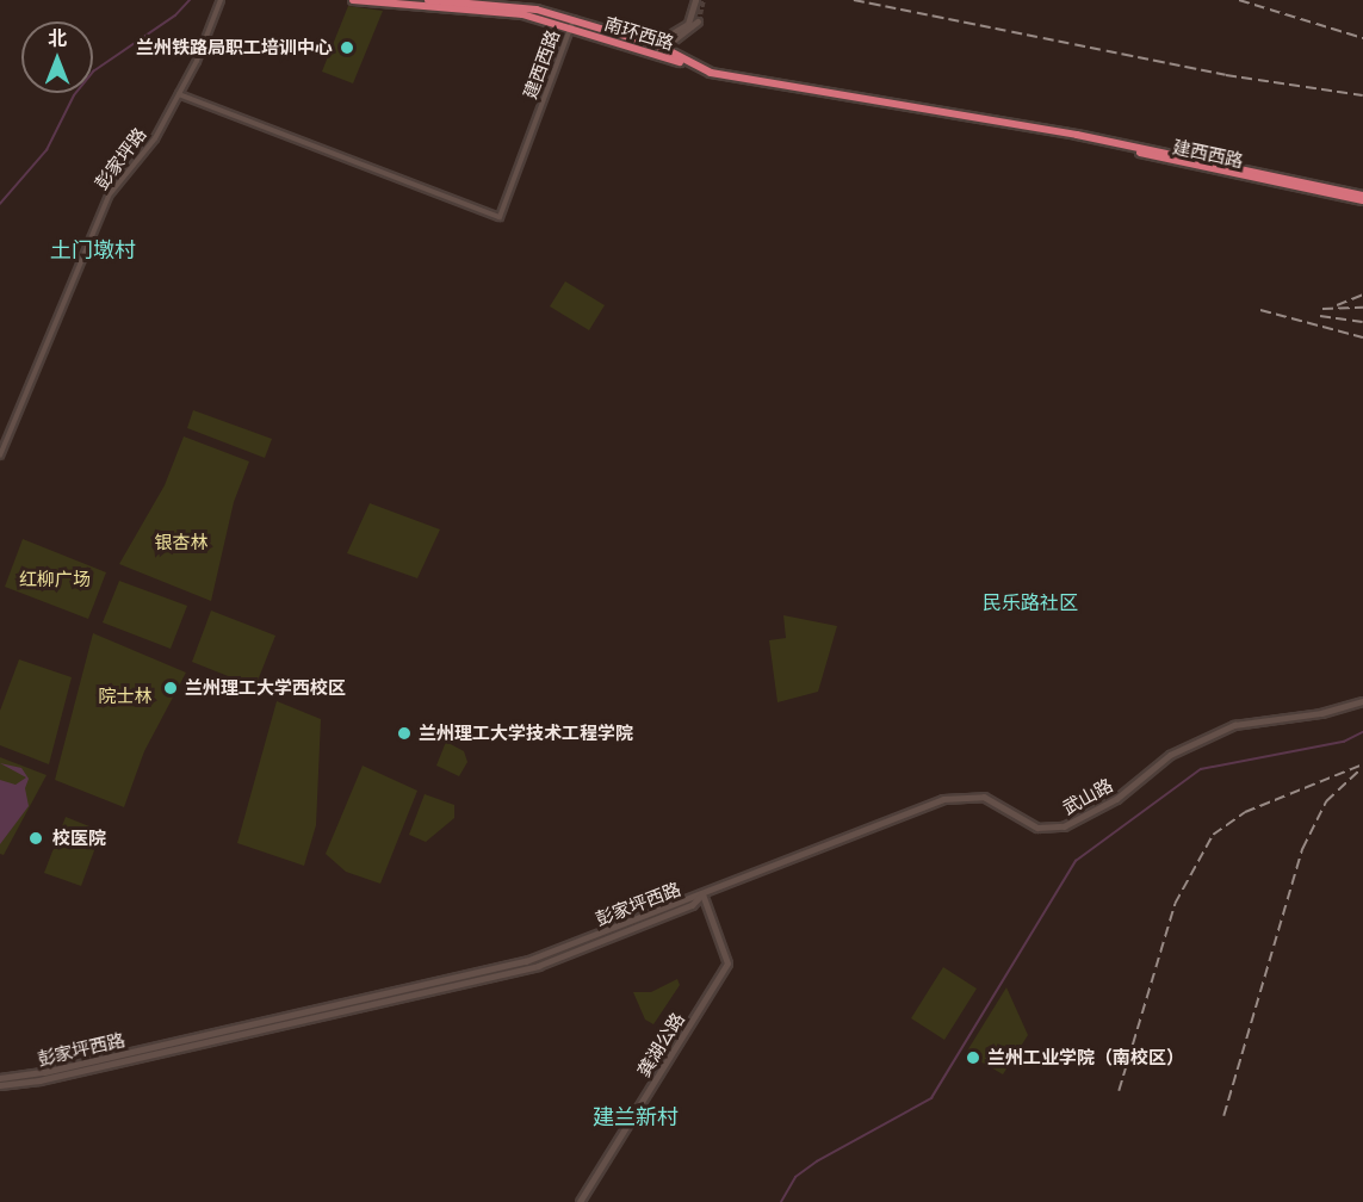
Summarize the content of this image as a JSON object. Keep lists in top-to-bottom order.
{
  "streets": {
    "highway": ["南环西路", "建西西路"],
    "main road": ["武山路", "彭家坪西路", "龚湖公路"],
    "street": ["彭家坪路"]
  },
  "crossings": [
    ["南环西路", "建西西路"],
    ["建西西路", "彭家坪路"],
    ["武山路", "彭家坪西路"],
    ["武山路", "龚湖公路"],
    ["彭家坪西路", "龚湖公路"]
  ],
  "districts": ["土门墩村", "民乐路社区", "建兰新村"],
  "parks": ["银杏林", "红柳广场", "院士林"],
  "places": [
    "兰州铁路局职工培训中心",
    "兰州理工大学西校区",
    "兰州理工大学技术工程学院",
    "校医院",
    "兰州工业学院（南校区）"
  ],
  "north": "top"
}
